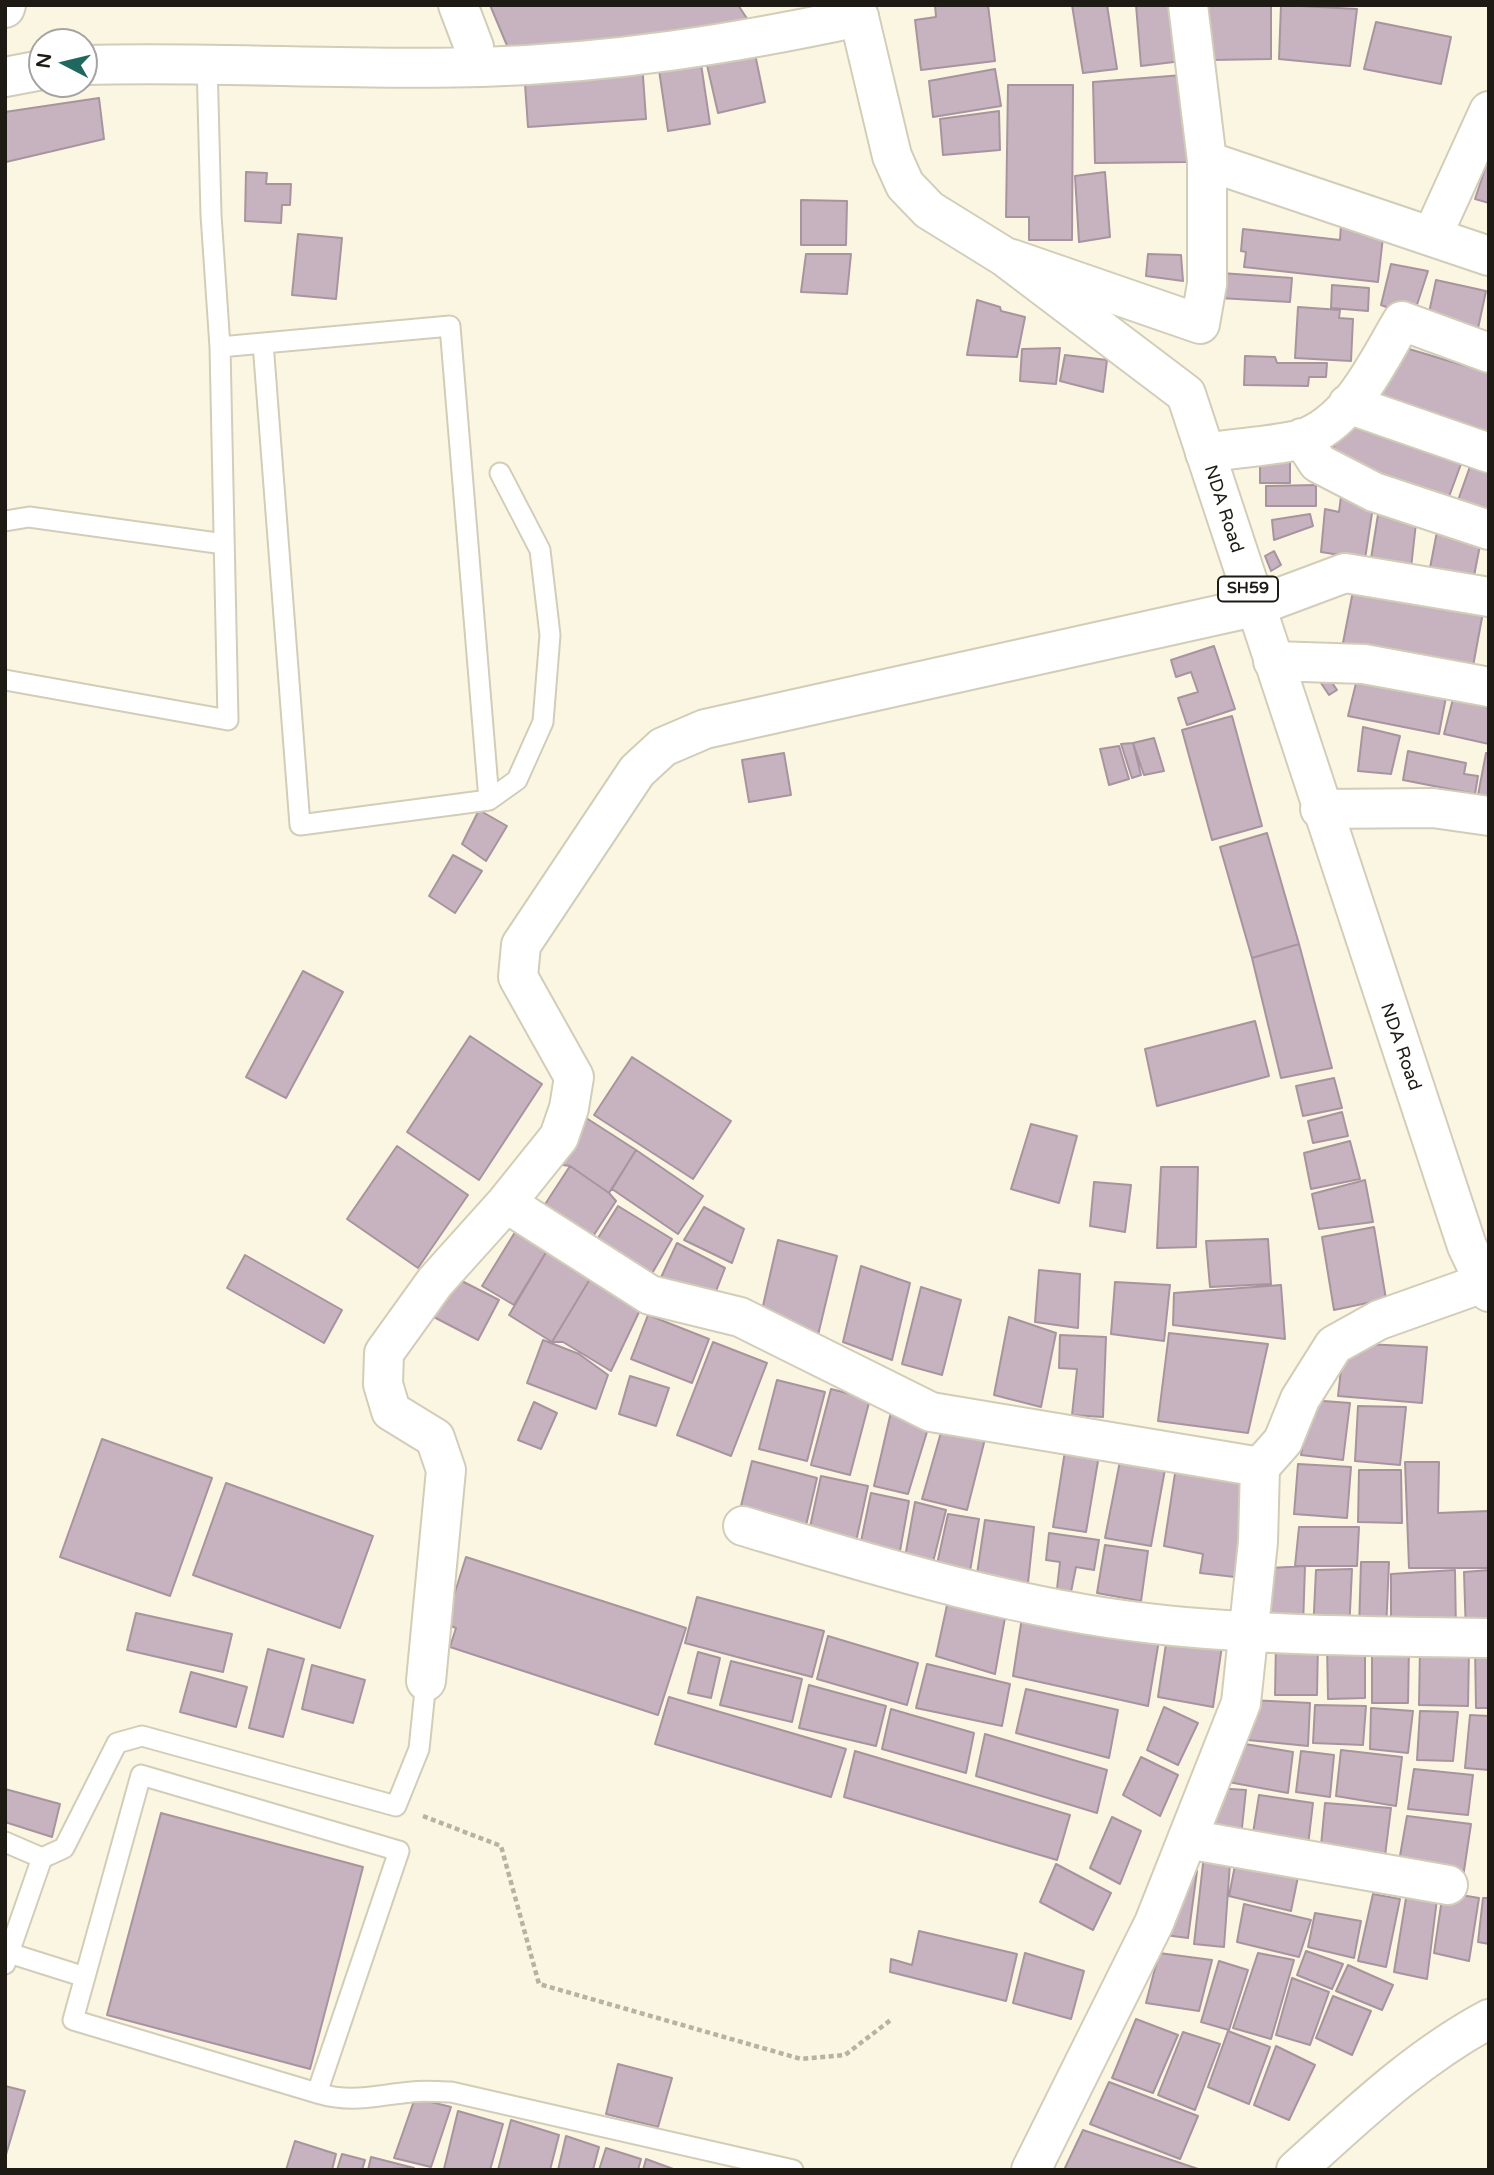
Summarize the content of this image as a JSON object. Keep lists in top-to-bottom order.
{
  "streets": {
    "street": ["NDA Road", "SH59"]
  },
  "north": "left"
}
